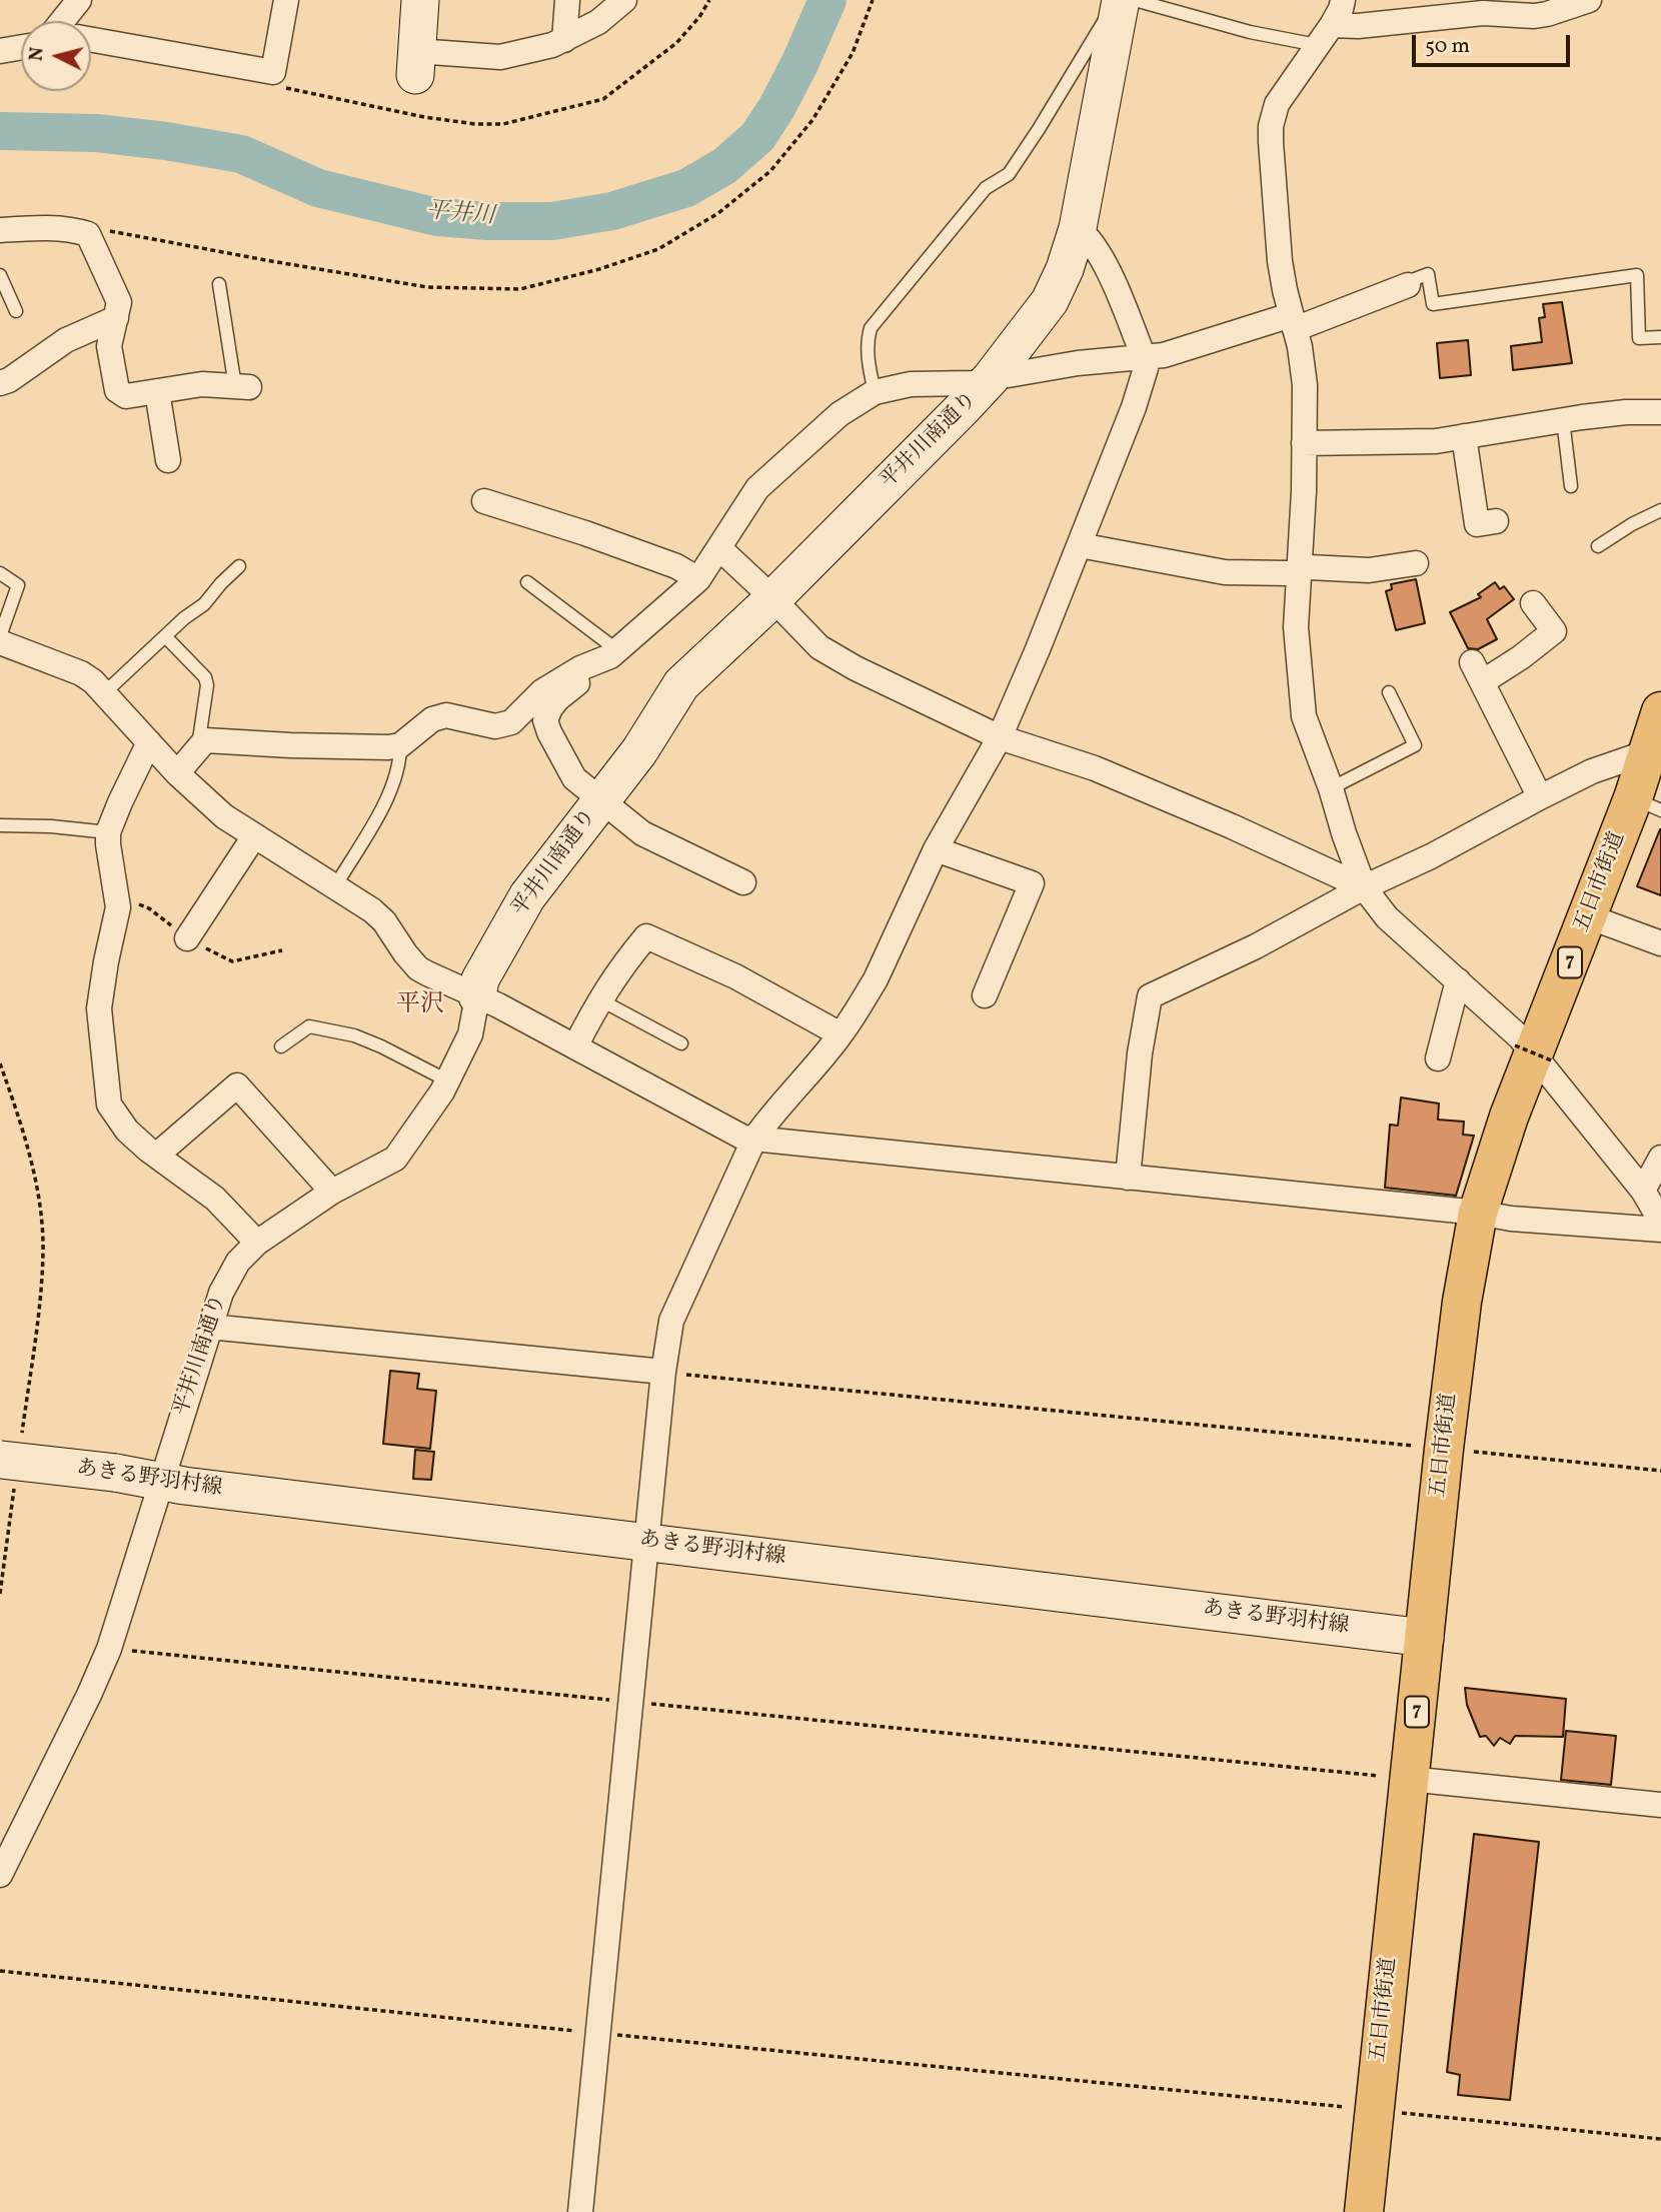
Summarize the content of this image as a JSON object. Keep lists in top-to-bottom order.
{
  "streets": {
    "main road": [
      "平井川南通り",
      "五日市街道",
      "7",
      "あきる野羽村線"
    ]
  },
  "crossings": [
    ["平井川南通り", "あきる野羽村線"],
    ["五日市街道", "あきる野羽村線"]
  ],
  "districts": ["平沢"],
  "water": ["平井川"],
  "scale_bar": "50 m",
  "north": "left"
}
